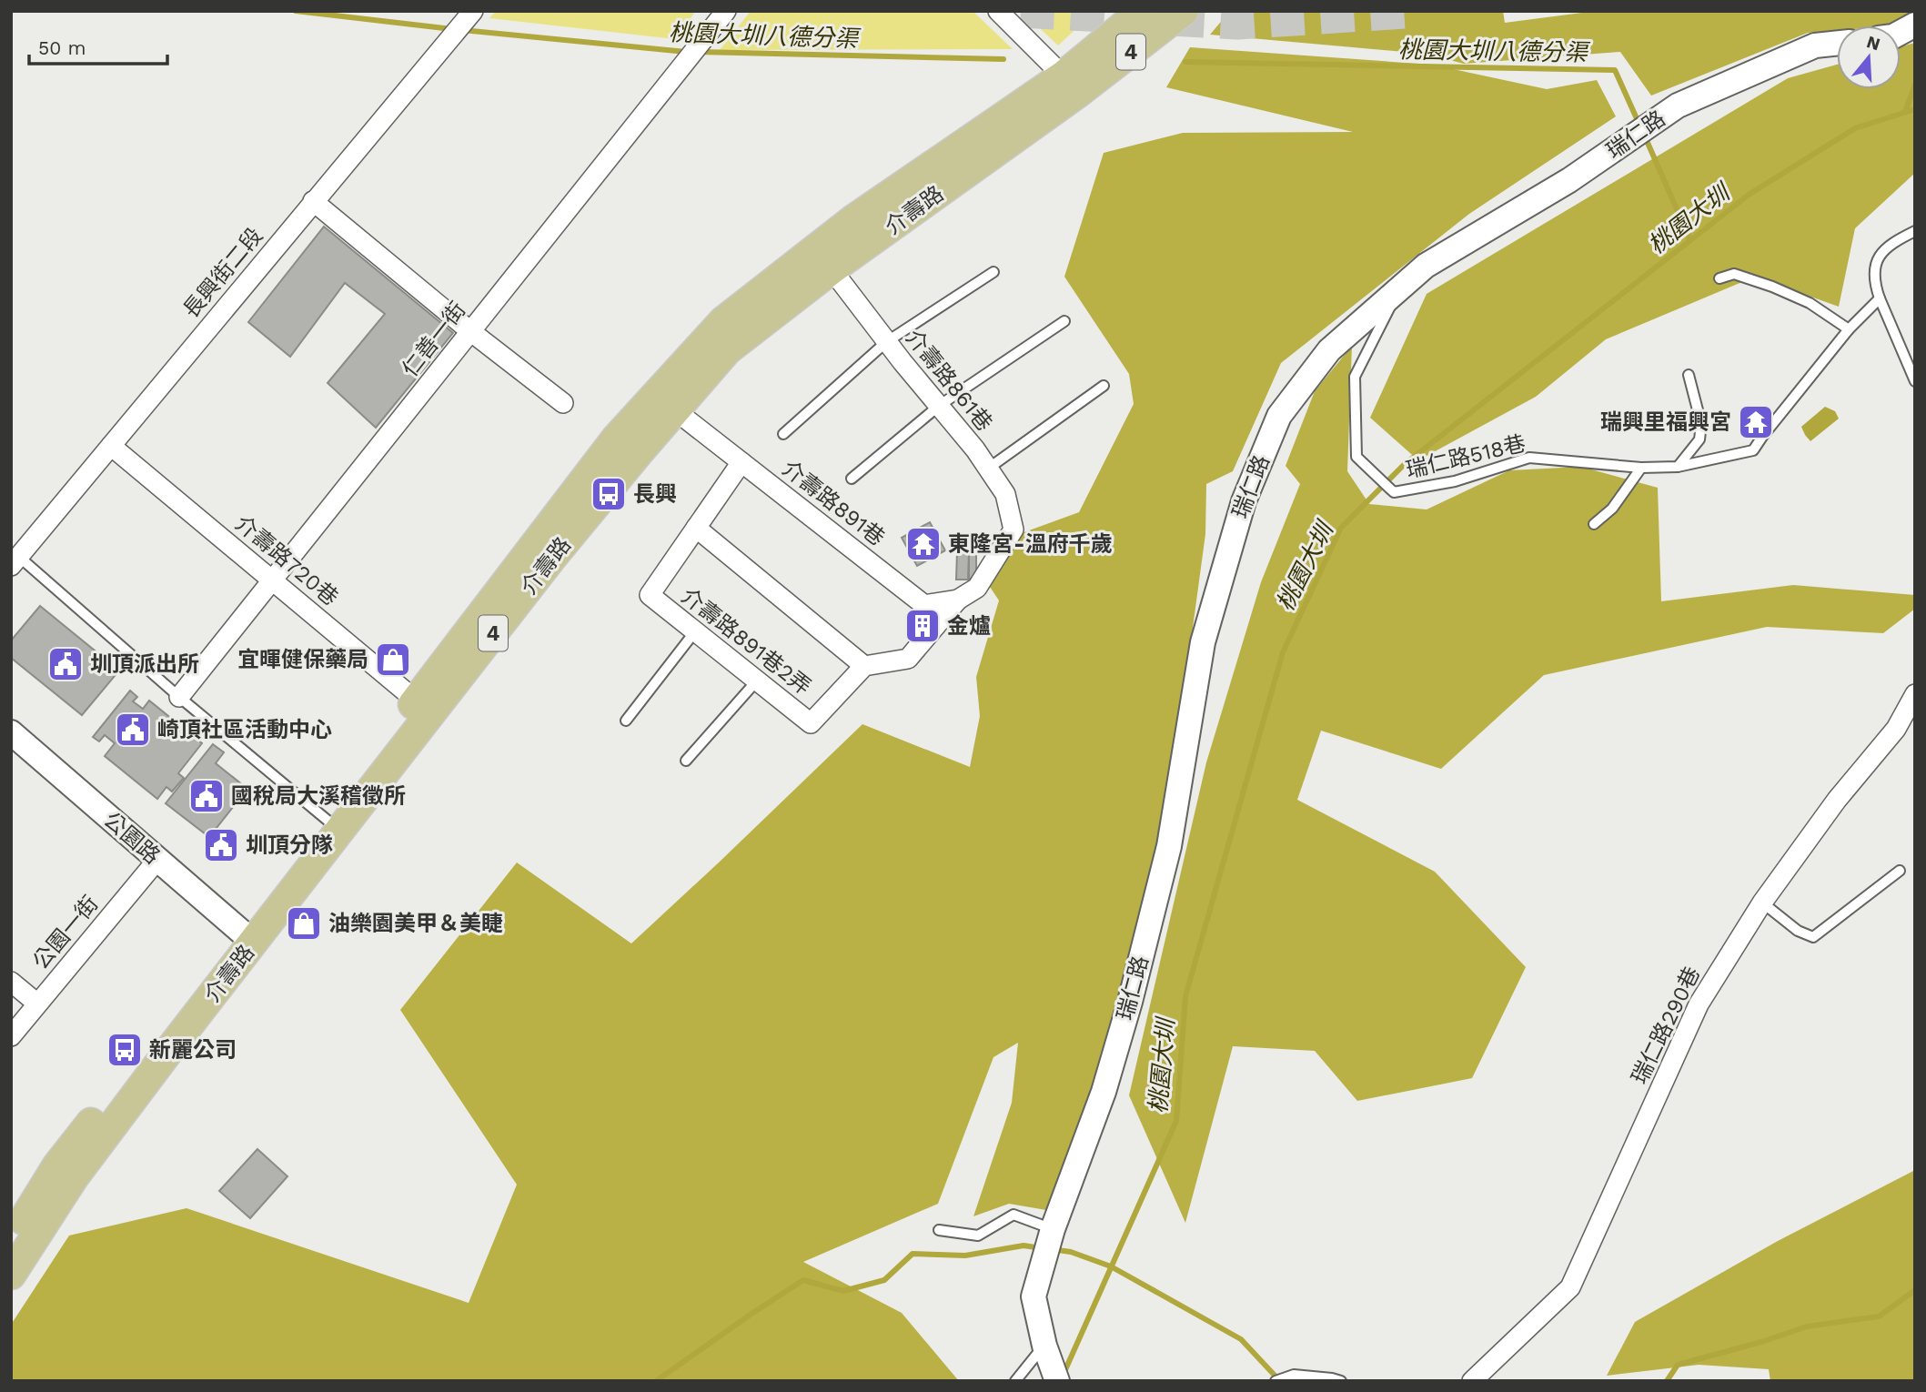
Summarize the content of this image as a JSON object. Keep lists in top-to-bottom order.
{
  "streets": {
    "main road": ["4", "介壽路"],
    "street": [
      "瑞仁路",
      "長興街二段",
      "仁善一街",
      "介壽路861巷",
      "介壽路891巷",
      "介壽路720巷",
      "介壽路891巷2弄",
      "公園路",
      "公園一街",
      "瑞仁路290巷"
    ],
    "lane": ["瑞仁路518巷"]
  },
  "crossings": [
    ["瑞仁路", "瑞仁路518巷"],
    ["介壽路", "介壽路861巷"],
    ["介壽路", "介壽路891巷"],
    ["介壽路", "介壽路720巷"],
    ["介壽路", "公園路"],
    ["長興街二段", "介壽路720巷"],
    ["仁善一街", "介壽路720巷"],
    ["介壽路861巷", "介壽路891巷"],
    ["公園路", "公園一街"]
  ],
  "water": ["桃園大圳八德分渠", "桃園大圳"],
  "places": {
    "temple": ["瑞興里福興宮", "東隆宮-溫府千歲"],
    "bus stop": ["長興", "新麗公司"],
    "building": ["金爐"],
    "shop": ["宜暉健保藥局", "油樂園美甲＆美睫"],
    "public building": [
      "圳頂派出所",
      "崎頂社區活動中心",
      "國稅局大溪稽徵所",
      "圳頂分隊"
    ]
  },
  "scale_bar": "50 m",
  "north": "top"
}
